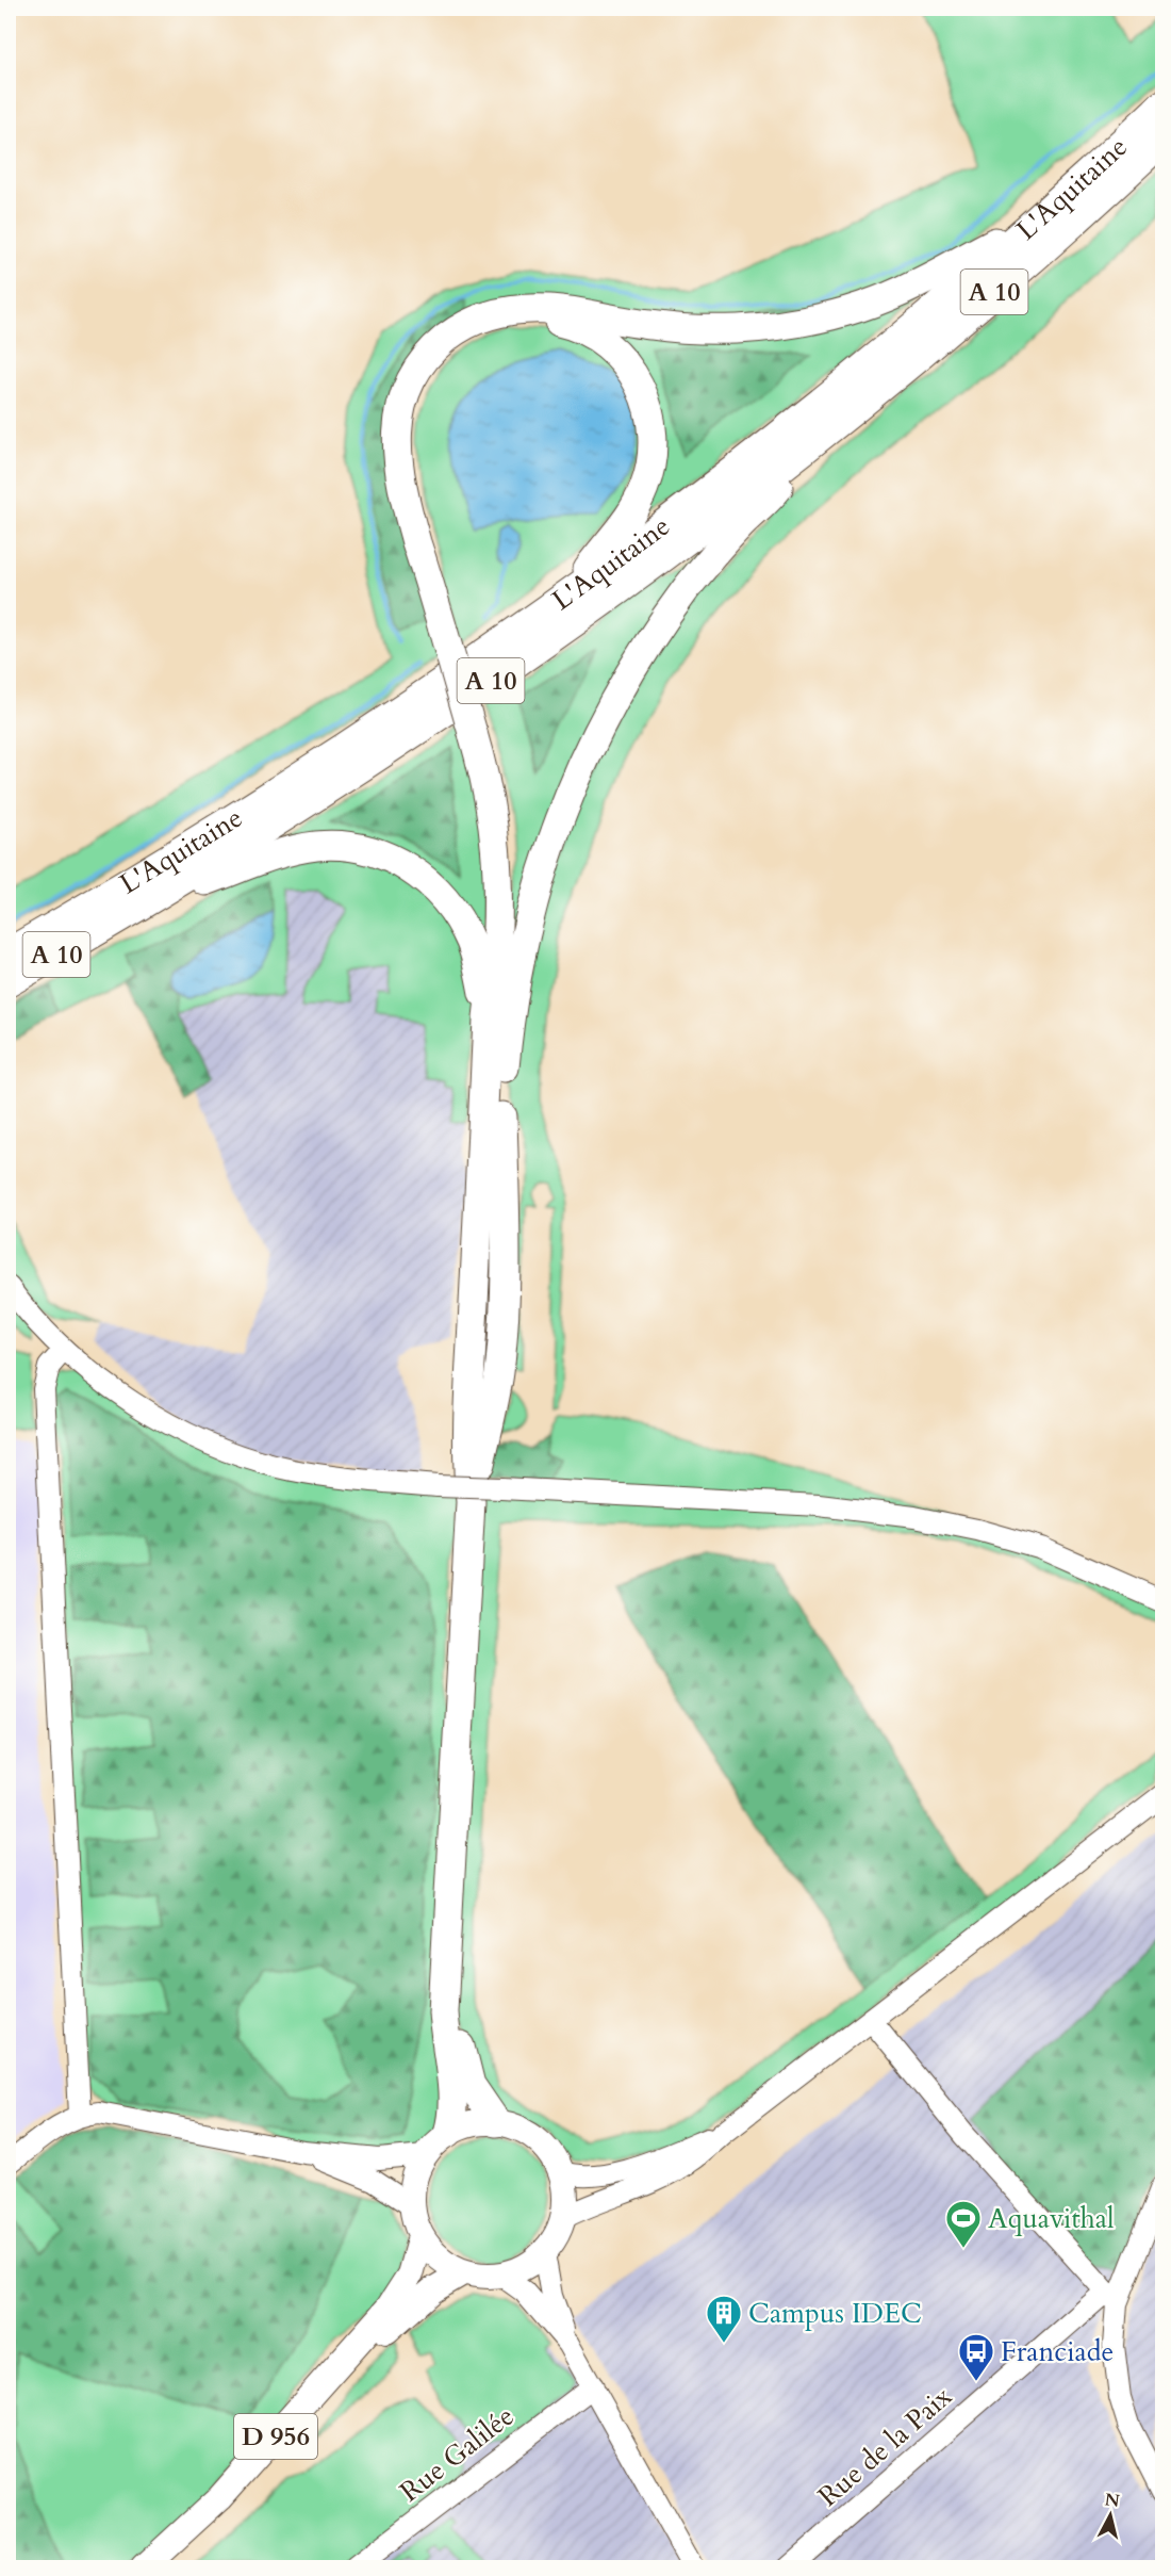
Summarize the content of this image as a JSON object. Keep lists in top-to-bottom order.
{
  "streets": {
    "highway": ["L'Aquitaine", "A 10"],
    "main road": ["D 956"],
    "street": ["Rue de la Paix", "Rue Galilée"]
  },
  "places": {
    "sports": ["Aquavithal"],
    "building": ["Campus IDEC"],
    "bus stop": ["Franciade"]
  },
  "north": "top"
}
